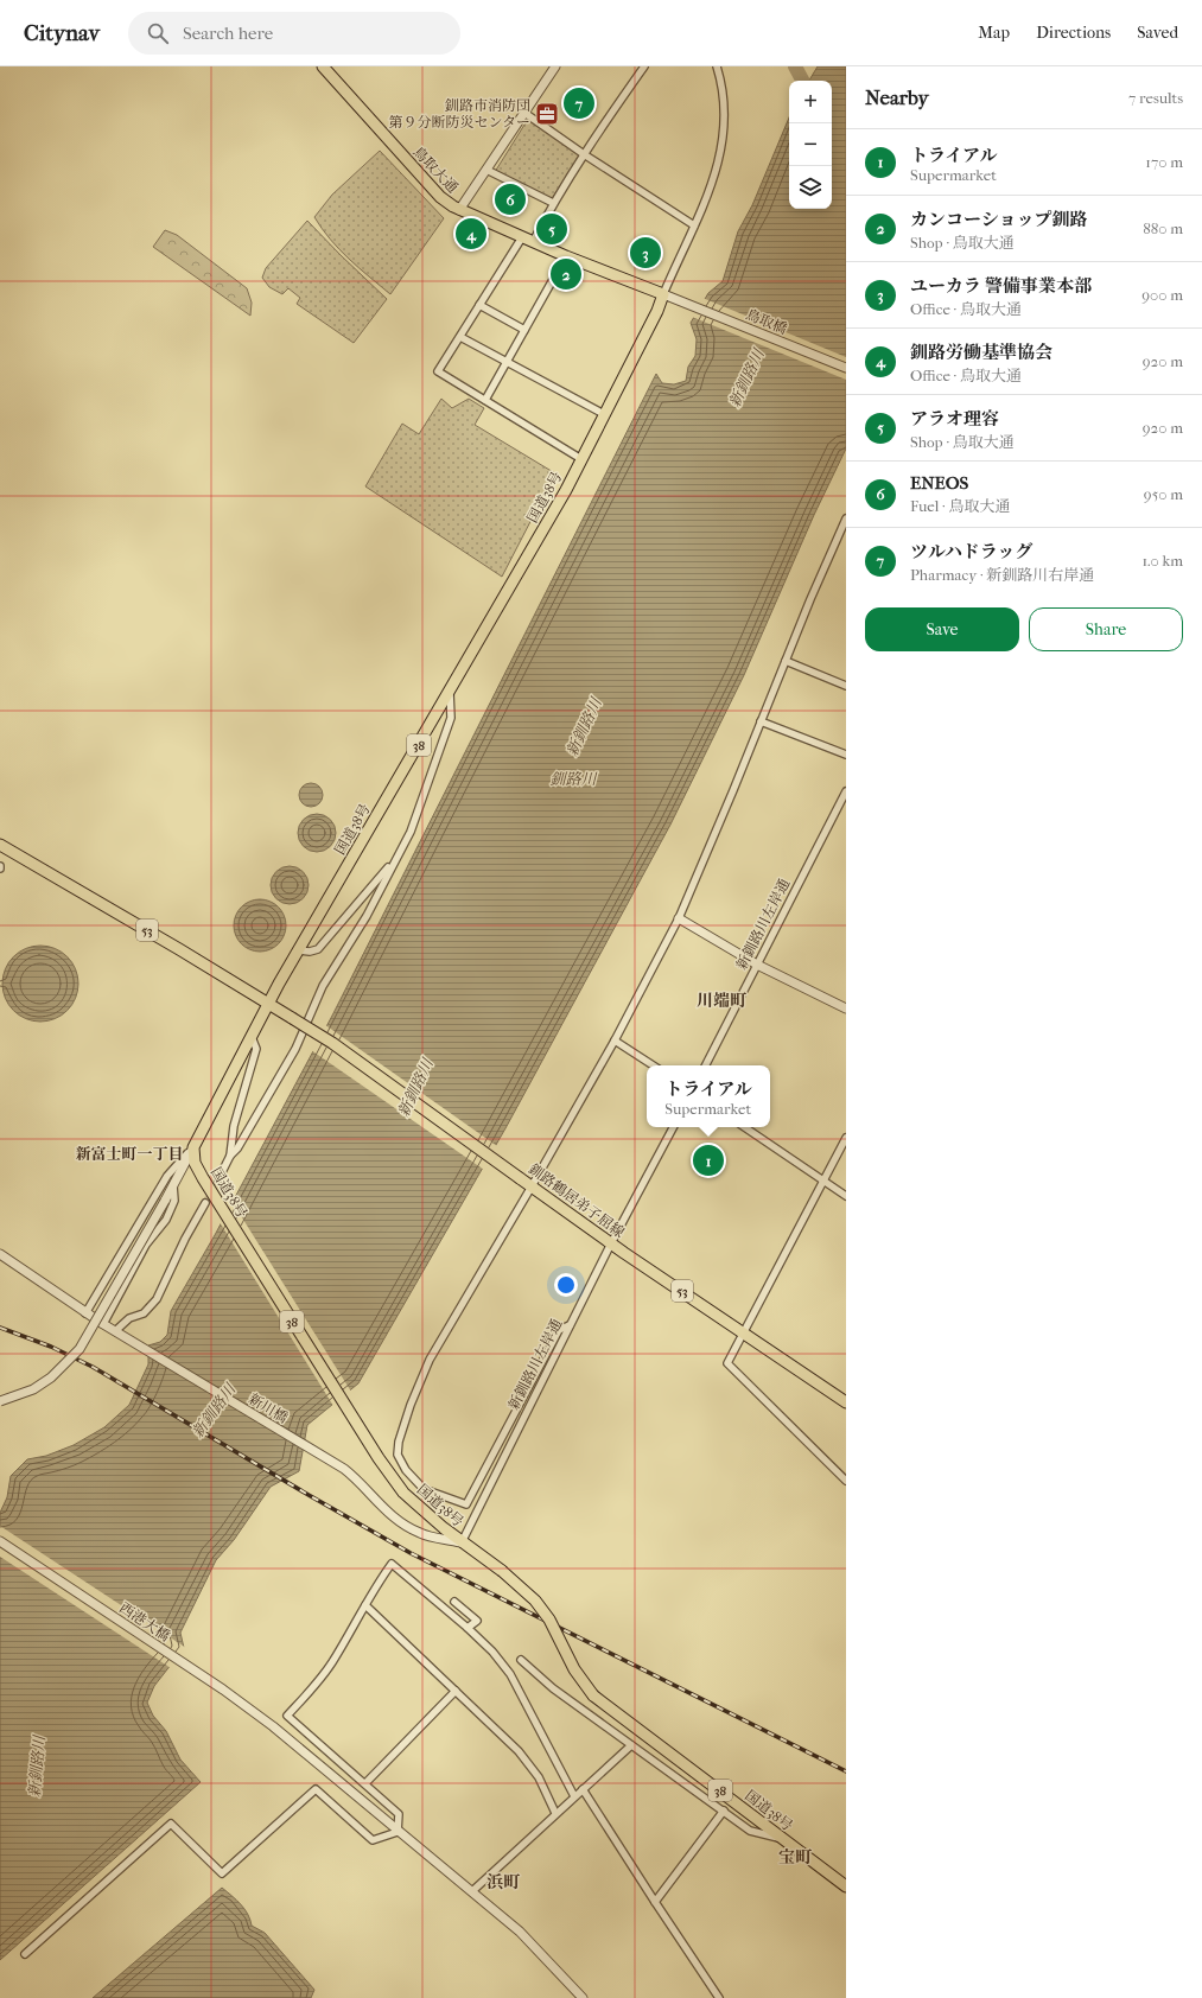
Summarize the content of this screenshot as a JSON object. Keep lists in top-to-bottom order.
{
  "streets": {
    "main road": [
      "鳥取大通",
      "国道38号",
      "38",
      "53",
      "釧路鶴居弟子屈線"
    ],
    "street": [
      "鳥取橋",
      "新釧路川左岸通",
      "新川橋",
      "西港大橋"
    ]
  },
  "crossings": [
    ["鳥取大通", "鳥取橋"],
    ["鳥取大通", "国道38号"],
    ["鳥取橋", "国道38号"],
    ["国道38号", "新釧路川左岸通"],
    ["国道38号", "53"],
    ["国道38号", "釧路鶴居弟子屈線"],
    ["国道38号", "新川橋"],
    ["新釧路川左岸通", "釧路鶴居弟子屈線"],
    ["新釧路川左岸通", "新川橋"],
    ["53", "釧路鶴居弟子屈線"]
  ],
  "districts": [
    "川端町",
    "新富士町一丁目",
    "宝町",
    "浜町"
  ],
  "water": ["新釧路川", "釧路川"],
  "places": {
    "office": ["釧路市消防団 第９分断防災センター"]
  },
  "page": {
    "header": "Citynav",
    "search": "Search here",
    "nav": ["Map", "Directions", "Saved"],
    "heading": ["Nearby", "7 results"],
    "map_buttons": ["+", "−"],
    "pins": [
      "7",
      "6",
      "5",
      "4",
      "3",
      "2",
      "1"
    ],
    "list": [
      {
        "mark": "1",
        "name": "トライアル",
        "note": "Supermarket",
        "value": "170 m"
      },
      {
        "mark": "2",
        "name": "カンコーショップ釧路",
        "note": "Shop · 鳥取大通",
        "value": "880 m"
      },
      {
        "mark": "3",
        "name": "ユーカラ 警備事業本部",
        "note": "Office · 鳥取大通",
        "value": "900 m"
      },
      {
        "mark": "4",
        "name": "釧路労働基準協会",
        "note": "Office · 鳥取大通",
        "value": "920 m"
      },
      {
        "mark": "5",
        "name": "アラオ理容",
        "note": "Shop · 鳥取大通",
        "value": "920 m"
      },
      {
        "mark": "6",
        "name": "ENEOS",
        "note": "Fuel · 鳥取大通",
        "value": "950 m"
      },
      {
        "mark": "7",
        "name": "ツルハドラッグ",
        "note": "Pharmacy · 新釧路川右岸通",
        "value": "1.0 km"
      }
    ],
    "buttons": ["Save", "Share"],
    "popup": ["トライアル", "Supermarket"]
  }
}
